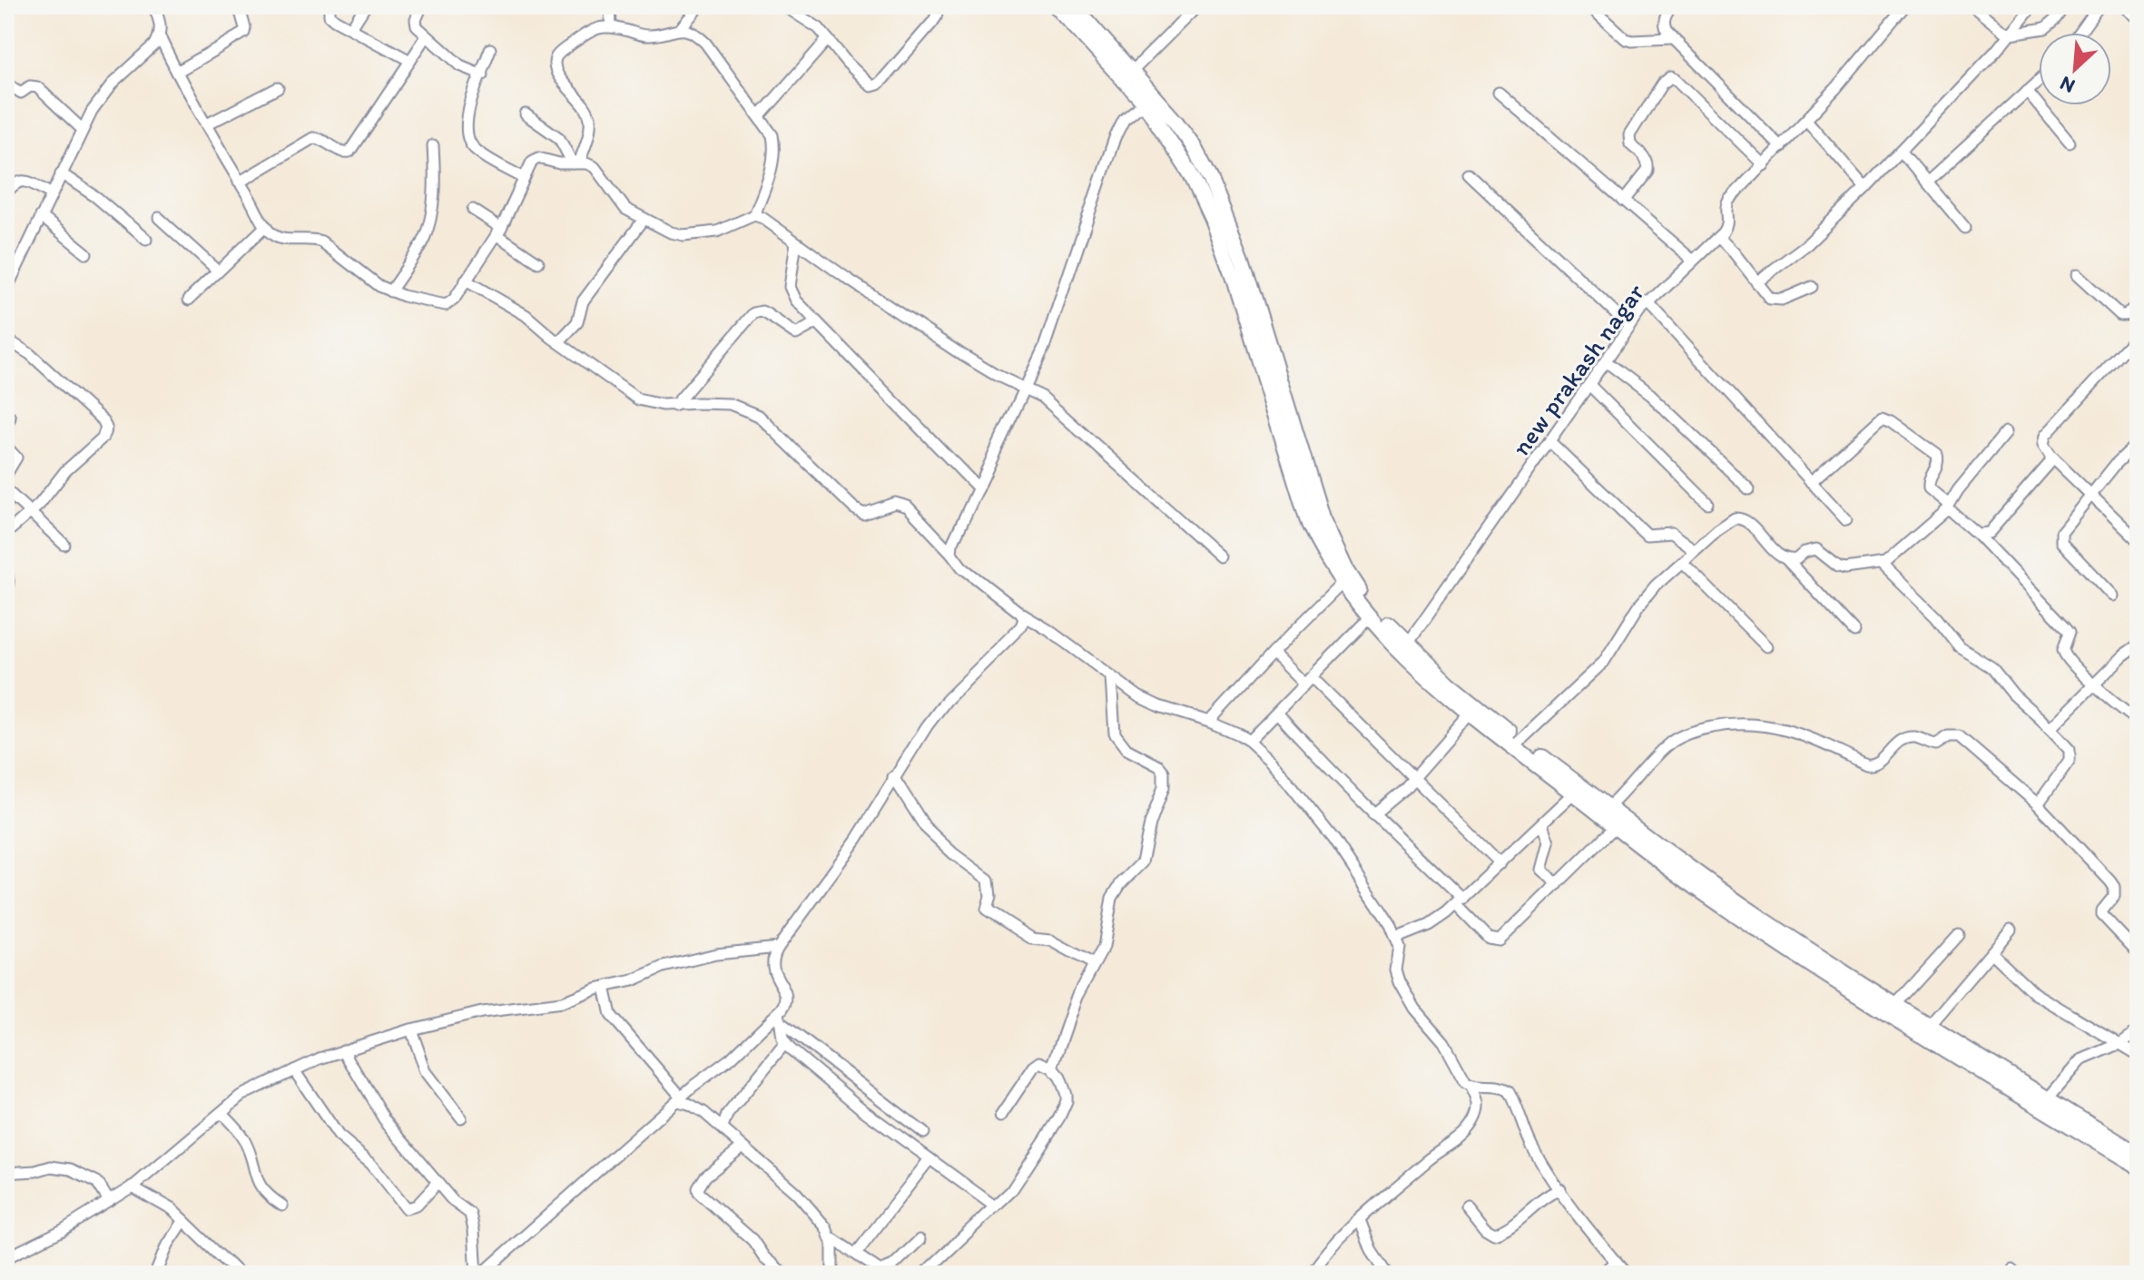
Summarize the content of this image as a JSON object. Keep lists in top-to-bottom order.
{
  "streets": {
    "street": ["new prakash nagar"]
  },
  "north": "bottom left"
}
